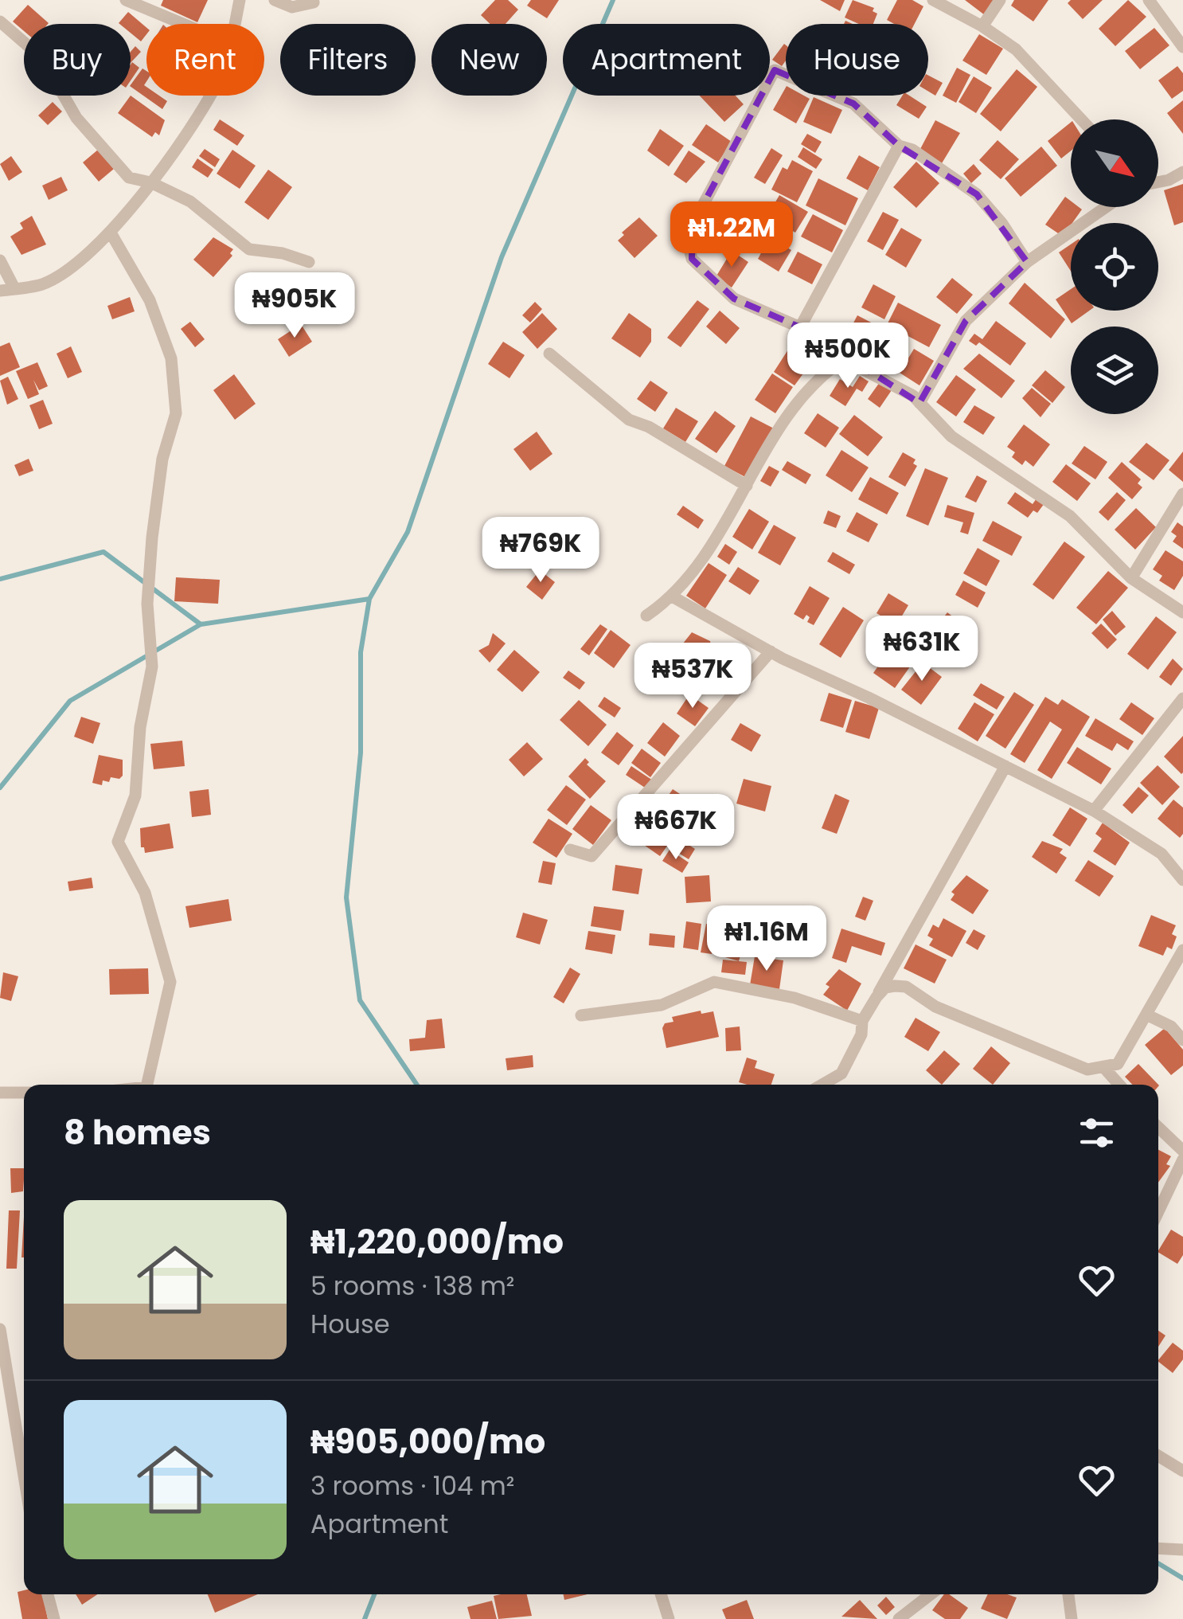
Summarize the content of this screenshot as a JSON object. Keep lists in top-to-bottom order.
{
  "north": "bottom right",
  "page": {
    "chip": [
      "Buy",
      "Rent",
      "Filters",
      "New",
      "Apartment",
      "House"
    ],
    "price": [
      "₦1.22M",
      "₦905K",
      "₦500K",
      "₦769K",
      "₦631K",
      "₦537K",
      "₦667K",
      "₦1.16M"
    ],
    "heading": "8 homes",
    "list": [
      {
        "name": "₦1,220,000/mo",
        "note": "5 rooms · 138 m² · House"
      },
      {
        "name": "₦905,000/mo",
        "note": "3 rooms · 104 m² · Apartment"
      }
    ]
  }
}
